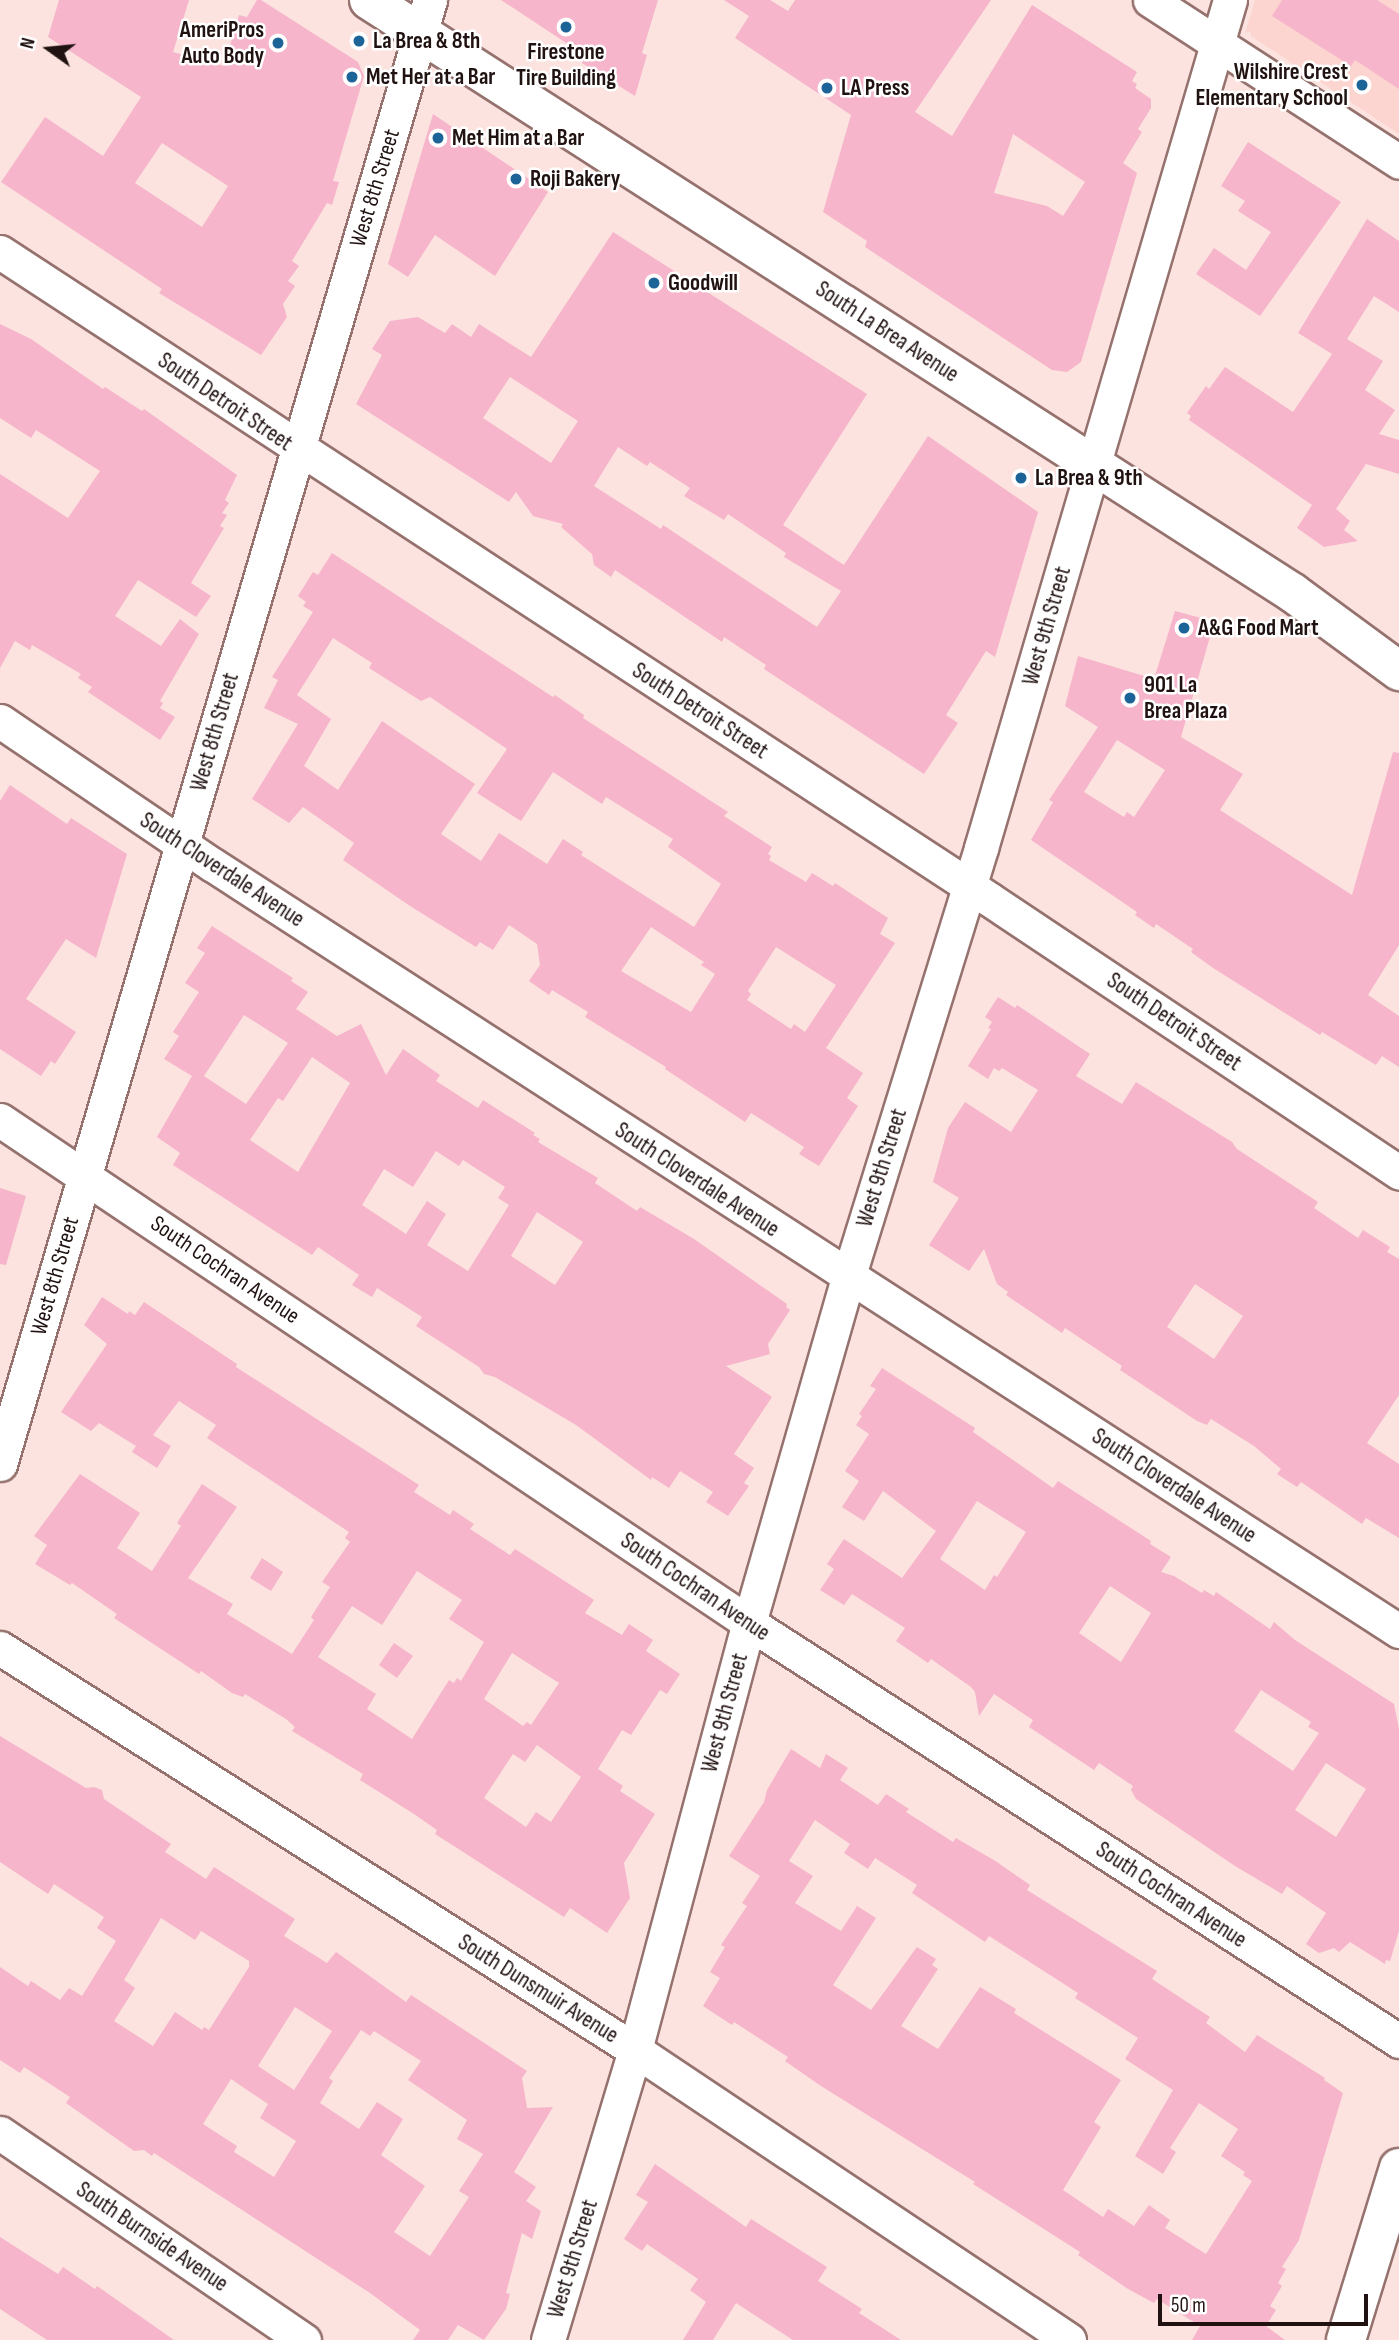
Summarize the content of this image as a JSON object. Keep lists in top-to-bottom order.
{
  "streets": {
    "main road": ["South La Brea Avenue"],
    "street": [
      "West 8th Street",
      "South Detroit Street",
      "West 9th Street",
      "South Cloverdale Avenue",
      "South Cochran Avenue",
      "South Dunsmuir Avenue",
      "South Burnside Avenue"
    ]
  },
  "crossings": [
    ["West 8th Street", "South La Brea Avenue"],
    ["West 8th Street", "South Detroit Street"],
    ["West 8th Street", "South Cloverdale Avenue"],
    ["West 8th Street", "South Cochran Avenue"],
    ["South La Brea Avenue", "West 9th Street"],
    ["South Detroit Street", "West 9th Street"],
    ["West 9th Street", "South Cloverdale Avenue"],
    ["West 9th Street", "South Cochran Avenue"],
    ["West 9th Street", "South Dunsmuir Avenue"]
  ],
  "places": [
    "Firestone Tire Building",
    "La Brea & 8th",
    "AmeriPros Auto Body",
    "Met Her at a Bar",
    "Wilshire Crest Elementary School",
    "LA Press",
    "Met Him at a Bar",
    "Roji Bakery",
    "Goodwill",
    "La Brea & 9th",
    "A&G Food Mart",
    "901 La Brea Plaza"
  ],
  "scale_bar": "50 m",
  "north": "left"
}
